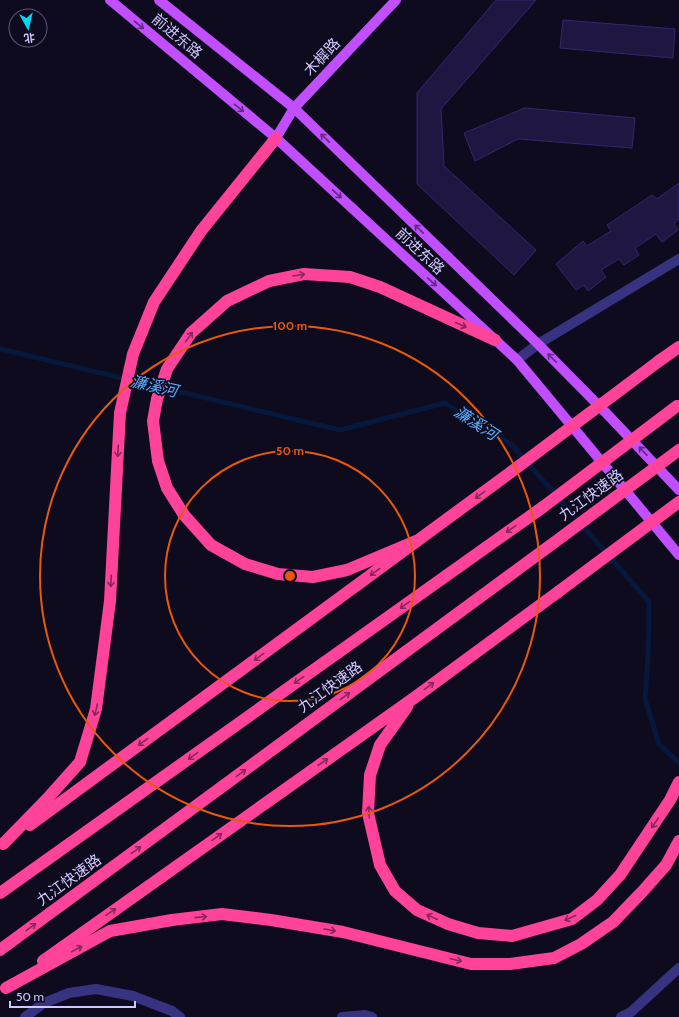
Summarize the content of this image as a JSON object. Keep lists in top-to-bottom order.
{
  "streets": {
    "highway": ["九江快速路"],
    "main road": ["前进东路", "木樨路"]
  },
  "crossings": [
    ["前进东路", "木樨路"]
  ],
  "water": ["濂溪河"],
  "scale_bar": "50 m",
  "north": "bottom",
  "rings": ["100 m", "50 m"]
}
